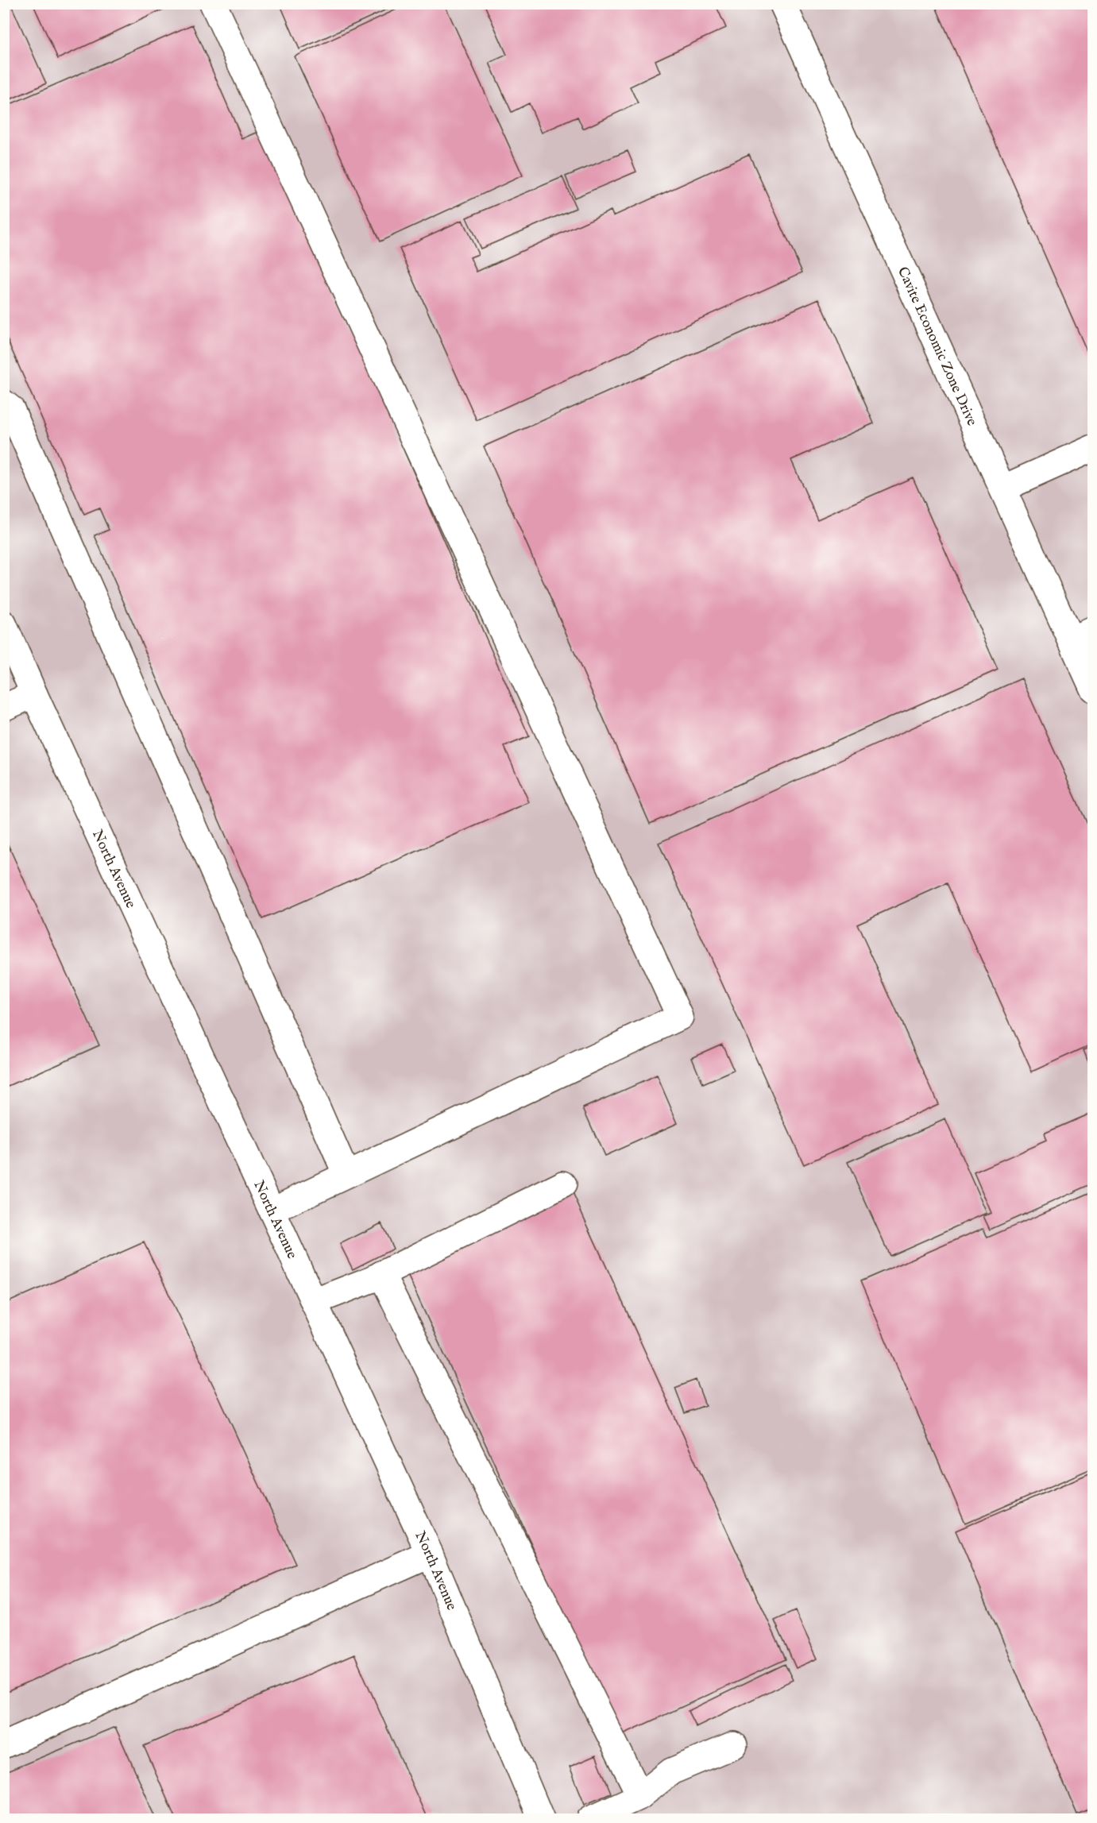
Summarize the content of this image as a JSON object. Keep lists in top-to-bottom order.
{
  "streets": {
    "street": ["Cavite Economic Zone Drive", "North Avenue"]
  }
}
